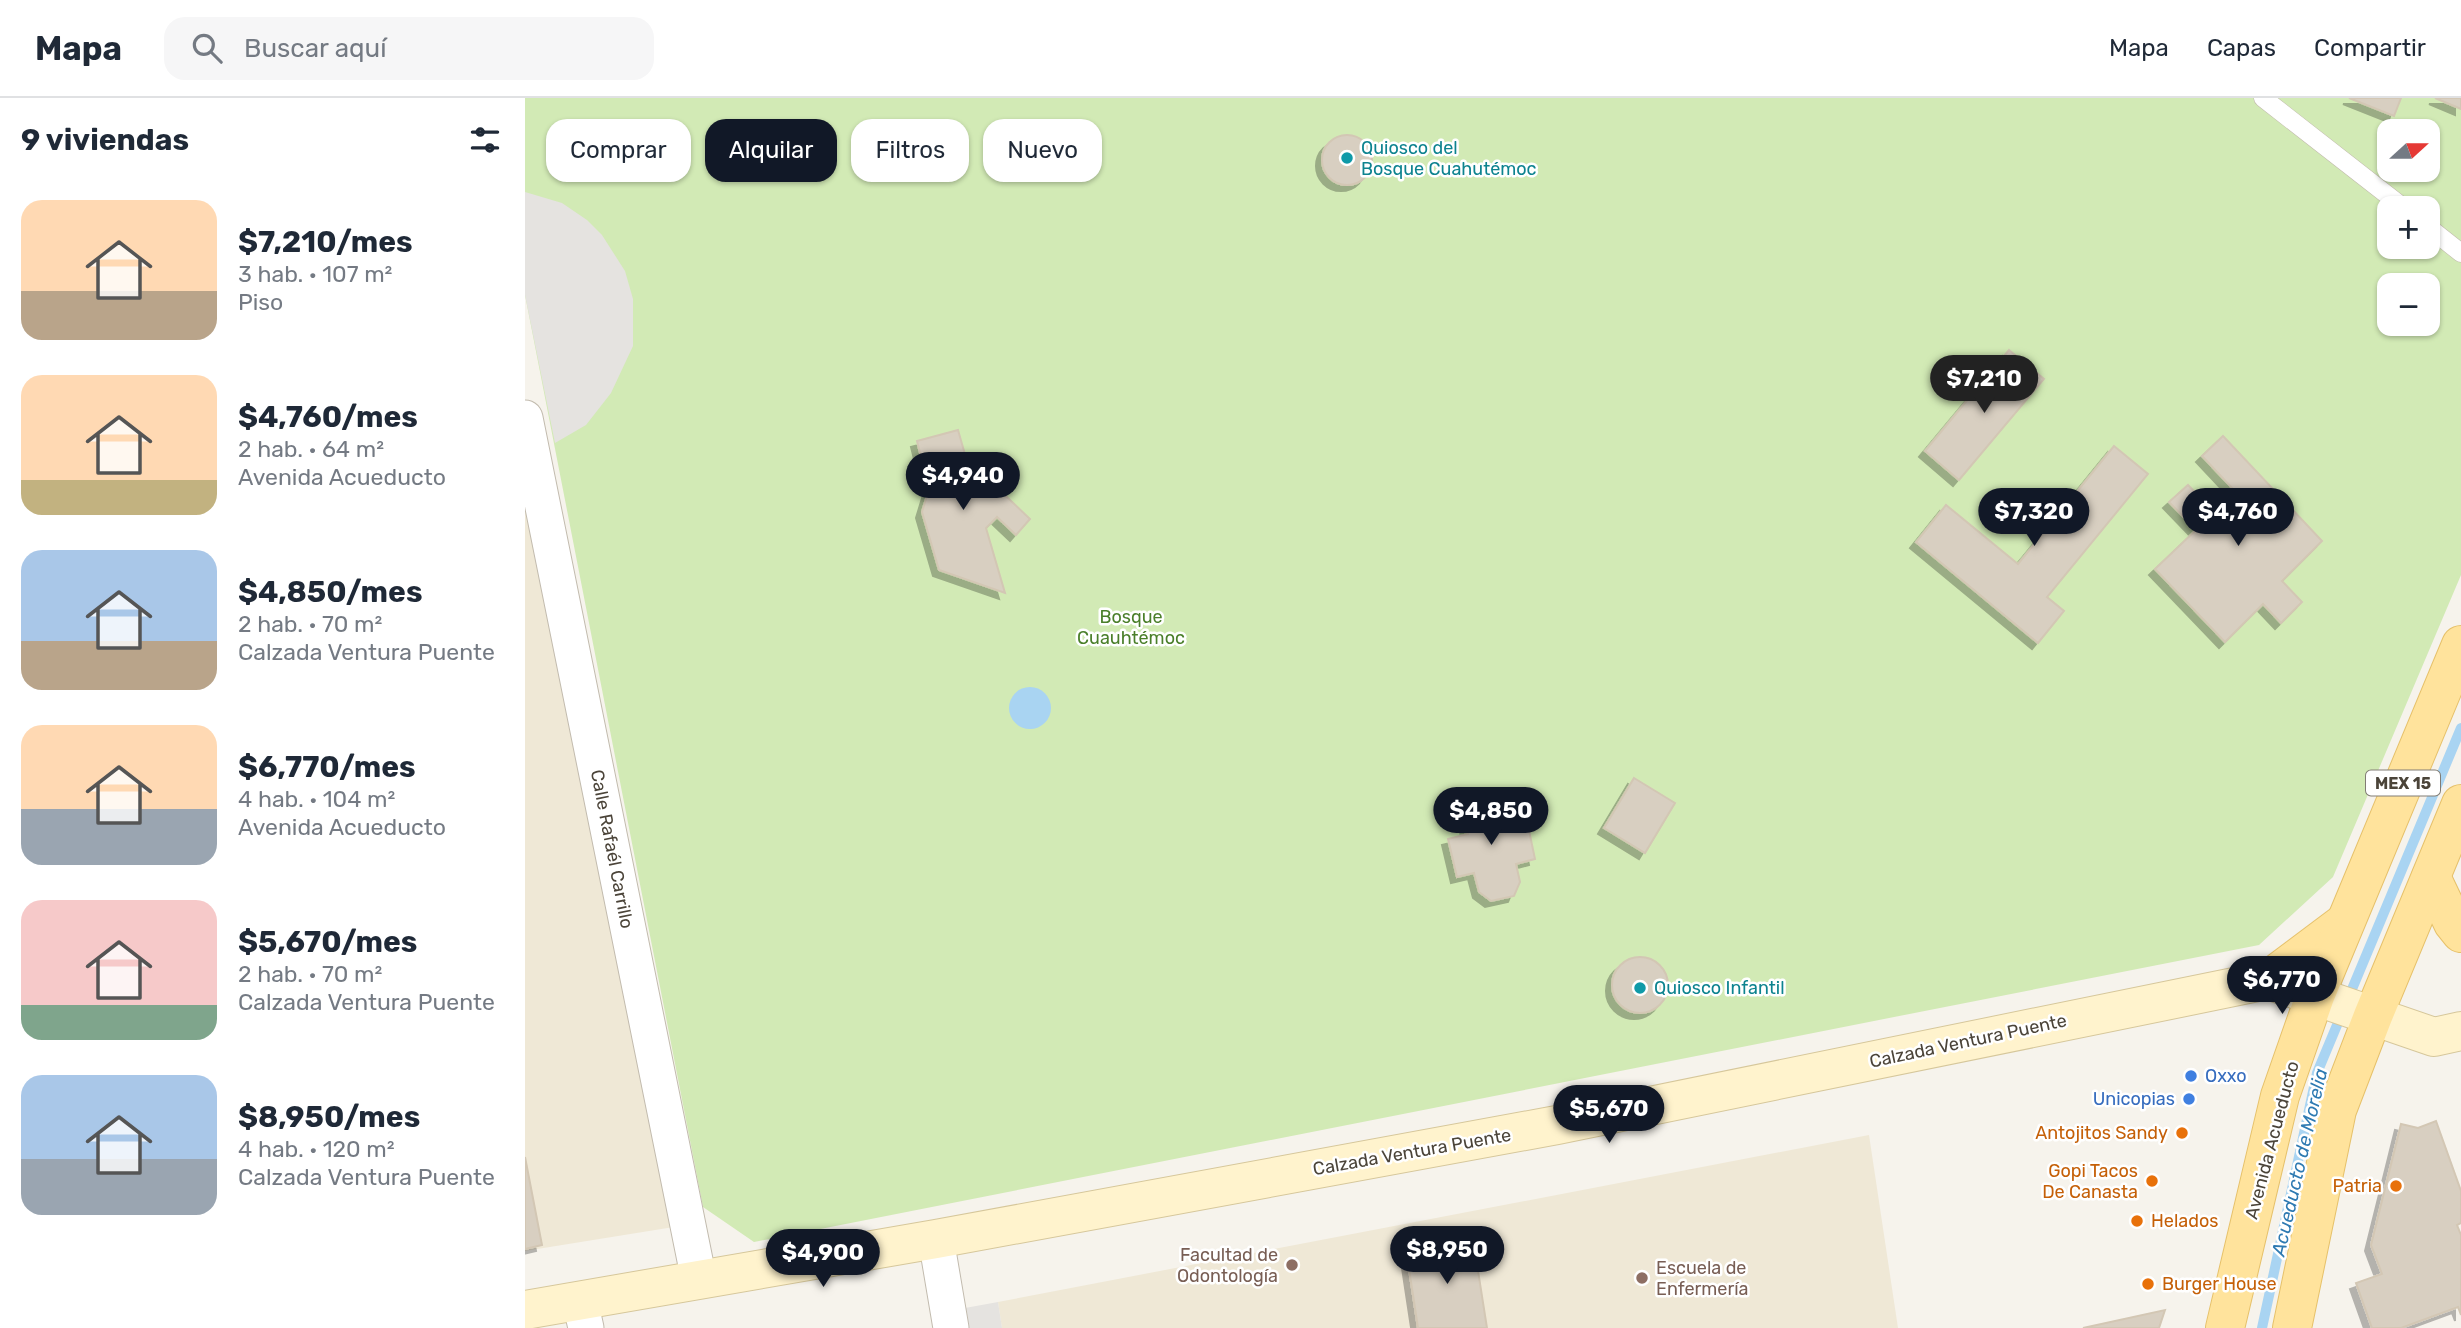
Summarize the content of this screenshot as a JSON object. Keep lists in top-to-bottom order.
{
  "streets": {
    "main road": ["MEX 15", "Avenida Acueducto"],
    "street": ["Calle Rafaél Carrillo", "Calzada Ventura Puente"]
  },
  "crossings": [
    ["Calle Rafaél Carrillo", "Calzada Ventura Puente"]
  ],
  "water": ["Acueducto de Morelia"],
  "parks": ["Bosque Cuauhtémoc"],
  "places": [
    "Quiosco del Bosque Cuahutémoc",
    "Quiosco Infantil",
    "Oxxo",
    "Unicopias",
    "Antojitos Sandy",
    "Gopi Tacos De Canasta",
    "Patria",
    "Helados",
    "Facultad de Odontología",
    "Escuela de Enfermería",
    "Burger House"
  ],
  "north": "right",
  "page": {
    "header": "Mapa",
    "search": "Buscar aquí",
    "nav": ["Mapa", "Capas", "Compartir"],
    "heading": "9 viviendas",
    "map_buttons": ["+", "−"],
    "chip": [
      "Comprar",
      "Alquilar",
      "Filtros",
      "Nuevo"
    ],
    "list": [
      {
        "name": "$7,210/mes",
        "note": "3 hab. · 107 m² · Piso"
      },
      {
        "name": "$4,760/mes",
        "note": "2 hab. · 64 m² · Avenida Acueducto"
      },
      {
        "name": "$4,850/mes",
        "note": "2 hab. · 70 m² · Calzada Ventura Puente"
      },
      {
        "name": "$6,770/mes",
        "note": "4 hab. · 104 m² · Avenida Acueducto"
      },
      {
        "name": "$5,670/mes",
        "note": "2 hab. · 70 m² · Calzada Ventura Puente"
      },
      {
        "name": "$8,950/mes",
        "note": "4 hab. · 120 m² · Calzada Ventura Puente"
      }
    ],
    "price": [
      "$7,210",
      "$4,940",
      "$7,320",
      "$4,760",
      "$4,850",
      "$6,770",
      "$5,670",
      "$8,950",
      "$4,900"
    ]
  }
}
